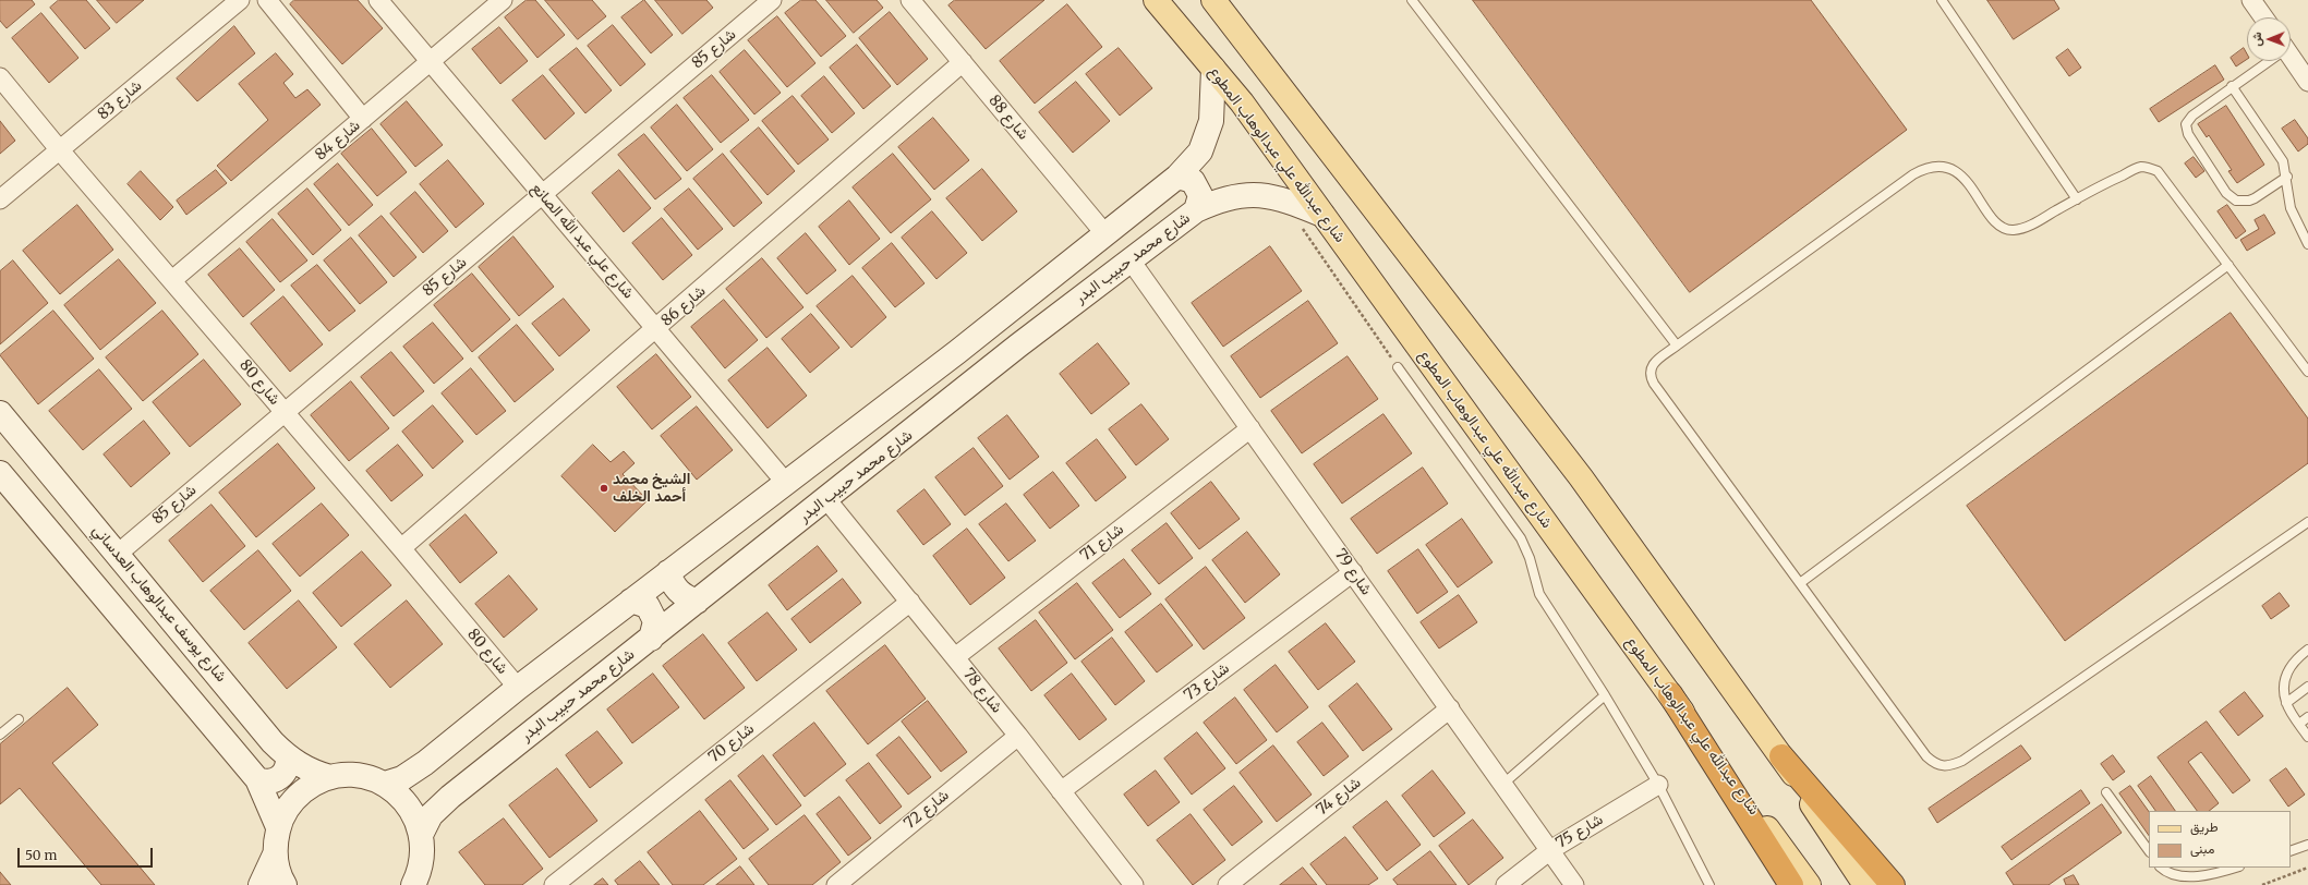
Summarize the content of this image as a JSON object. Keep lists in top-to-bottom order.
{
  "streets": {
    "main road": ["شارع عبدالله علي عبدالوهاب المطوع"],
    "street": [
      "شارع 85",
      "شارع 83",
      "شارع 88",
      "شارع 84",
      "شارع علي عبد الله الصانع",
      "شارع محمد حبيب البدر",
      "شارع 86",
      "شارع 80",
      "شارع 71",
      "شارع 79",
      "شارع يوسف عبدالوهاب العدساني",
      "شارع 73",
      "شارع 78",
      "شارع 70",
      "شارع 74",
      "شارع 72",
      "شارع 75"
    ]
  },
  "crossings": [
    ["شارع 85", "شارع علي عبد الله الصانع"],
    ["شارع 85", "شارع 80"],
    ["شارع 85", "شارع يوسف عبدالوهاب العدساني"],
    ["شارع 83", "شارع 80"],
    ["شارع 88", "شارع 86"],
    ["شارع 84", "شارع علي عبد الله الصانع"],
    ["شارع 84", "شارع 80"],
    ["شارع عبدالله علي عبدالوهاب المطوع", "شارع محمد حبيب البدر"],
    ["شارع علي عبد الله الصانع", "شارع 86"],
    ["شارع محمد حبيب البدر", "شارع 79"],
    ["شارع محمد حبيب البدر", "شارع 78"],
    ["شارع 86", "شارع 80"],
    ["شارع 71", "شارع 79"],
    ["شارع 71", "شارع 78"],
    ["شارع 79", "شارع 73"],
    ["شارع 79", "شارع 74"],
    ["شارع 79", "شارع 75"],
    ["شارع 73", "شارع 78"],
    ["شارع 78", "شارع 70"],
    ["شارع 78", "شارع 72"]
  ],
  "places": ["الشيخ محمد أحمد الخلف"],
  "legend": ["طريق", "مبنى"],
  "scale_bar": "50 m",
  "north": "left"
}
